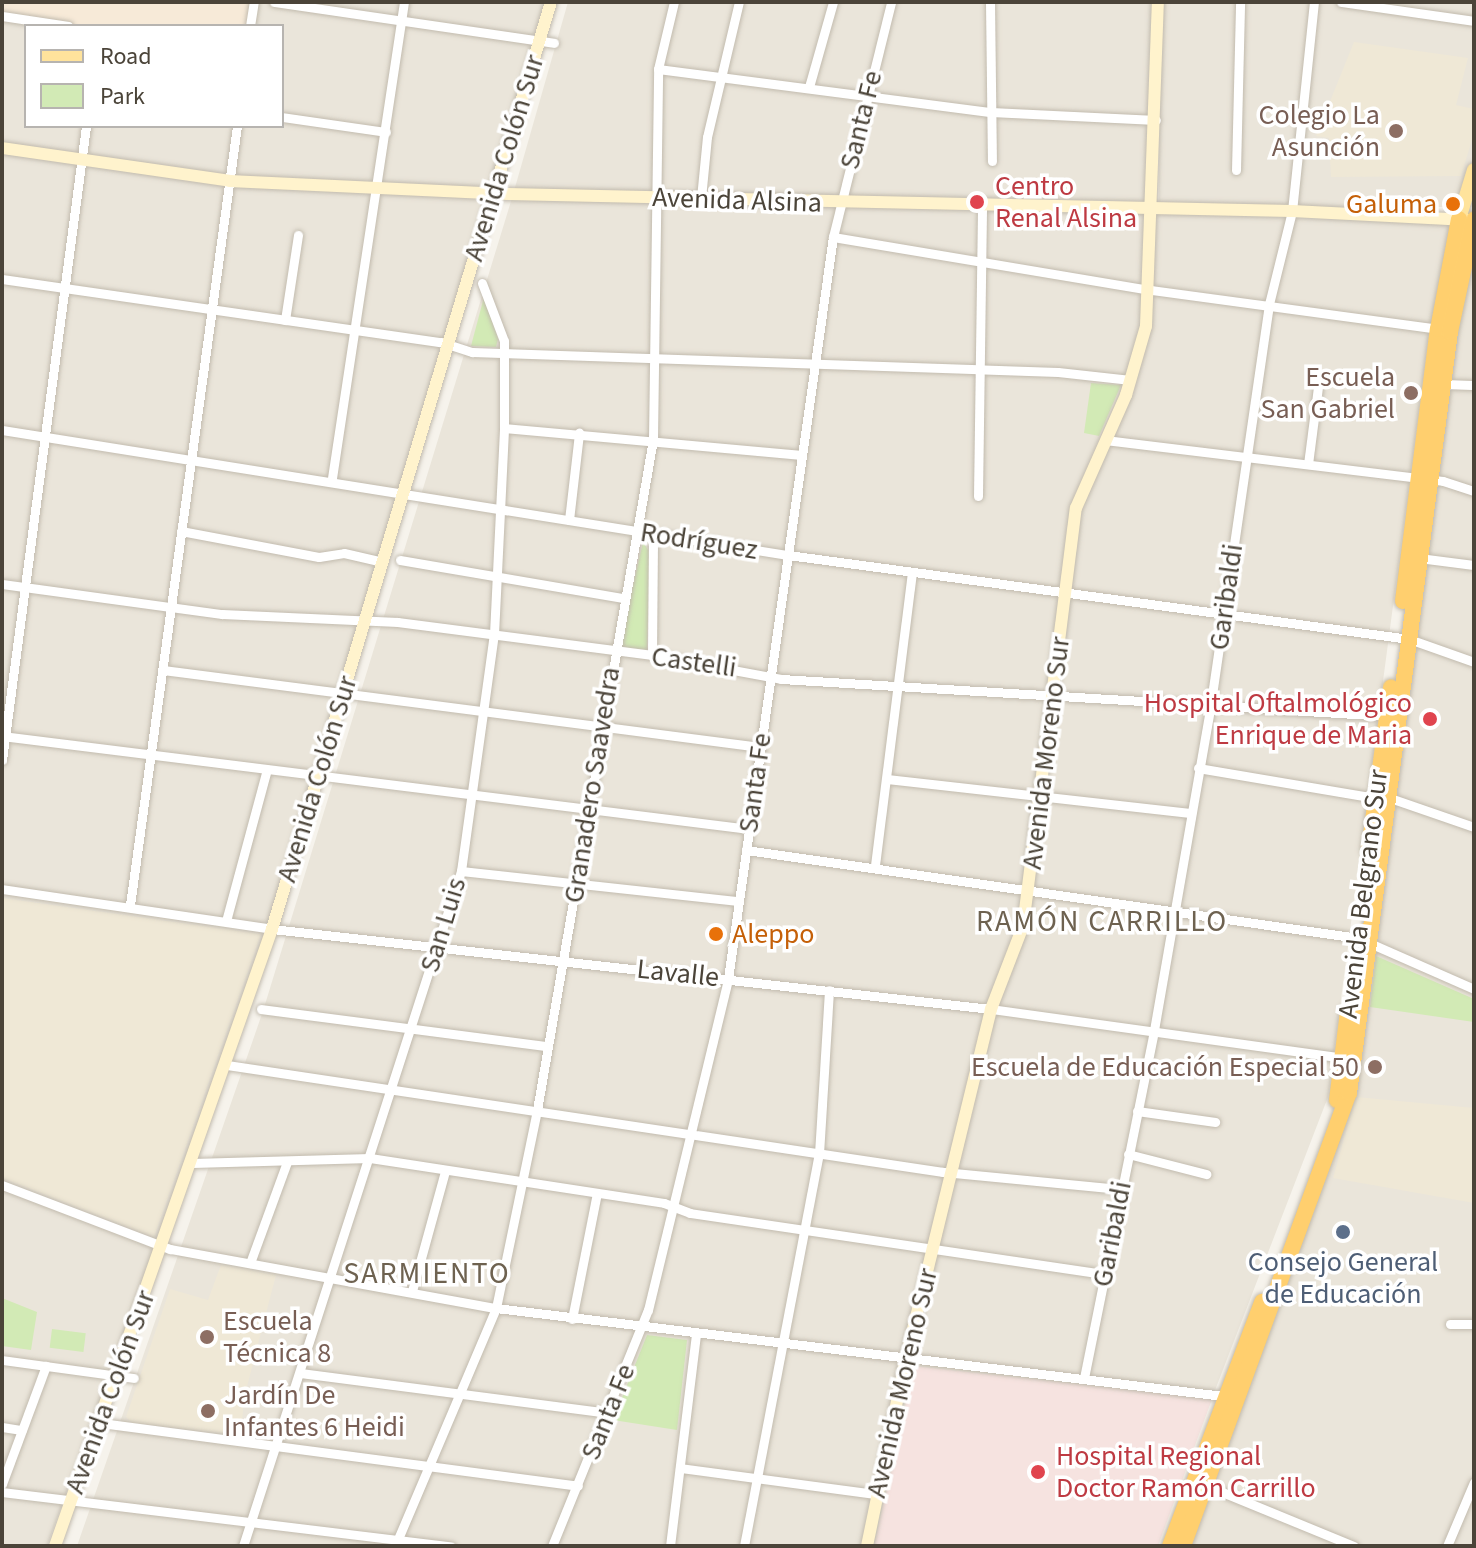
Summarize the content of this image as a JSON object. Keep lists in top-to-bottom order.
{
  "streets": {
    "highway": ["Avenida Belgrano Sur"],
    "main road": ["Avenida Colón Sur", "Avenida Alsina", "Avenida Moreno Sur"],
    "street": [
      "Santa Fe",
      "Rodríguez",
      "Garibaldi",
      "Castelli",
      "Granadero Saavedra",
      "San Luis",
      "Lavalle"
    ]
  },
  "crossings": [
    ["Santa Fe", "Avenida Alsina"],
    ["Santa Fe", "Rodríguez"],
    ["Santa Fe", "Castelli"],
    ["Santa Fe", "Lavalle"],
    ["Avenida Colón Sur", "Avenida Alsina"],
    ["Avenida Colón Sur", "Rodríguez"],
    ["Avenida Colón Sur", "Castelli"],
    ["Avenida Colón Sur", "Lavalle"],
    ["Avenida Alsina", "Garibaldi"],
    ["Avenida Alsina", "Avenida Moreno Sur"],
    ["Avenida Alsina", "Granadero Saavedra"],
    ["Avenida Alsina", "Avenida Belgrano Sur"],
    ["Rodríguez", "Garibaldi"],
    ["Rodríguez", "Avenida Moreno Sur"],
    ["Rodríguez", "Granadero Saavedra"],
    ["Rodríguez", "Avenida Belgrano Sur"],
    ["Rodríguez", "San Luis"],
    ["Garibaldi", "Castelli"],
    ["Garibaldi", "Lavalle"],
    ["Castelli", "Avenida Moreno Sur"],
    ["Castelli", "Granadero Saavedra"],
    ["Castelli", "Avenida Belgrano Sur"],
    ["Castelli", "San Luis"],
    ["Avenida Moreno Sur", "Lavalle"],
    ["Granadero Saavedra", "Lavalle"],
    ["Avenida Belgrano Sur", "Lavalle"],
    ["San Luis", "Lavalle"]
  ],
  "districts": ["RAMÓN CARRILLO", "SARMIENTO"],
  "places": [
    "Colegio La Asunción",
    "Centro Renal Alsina",
    "Galuma",
    "Escuela San Gabriel",
    "Hospital Oftalmológico Enrique de Maria",
    "Aleppo",
    "Escuela de Educación Especial 50",
    "Consejo General de Educación",
    "Escuela Técnica 8",
    "Jardín De Infantes 6 Heidi",
    "Hospital Regional Doctor Ramón Carrillo"
  ],
  "legend": ["Road", "Park"]
}
